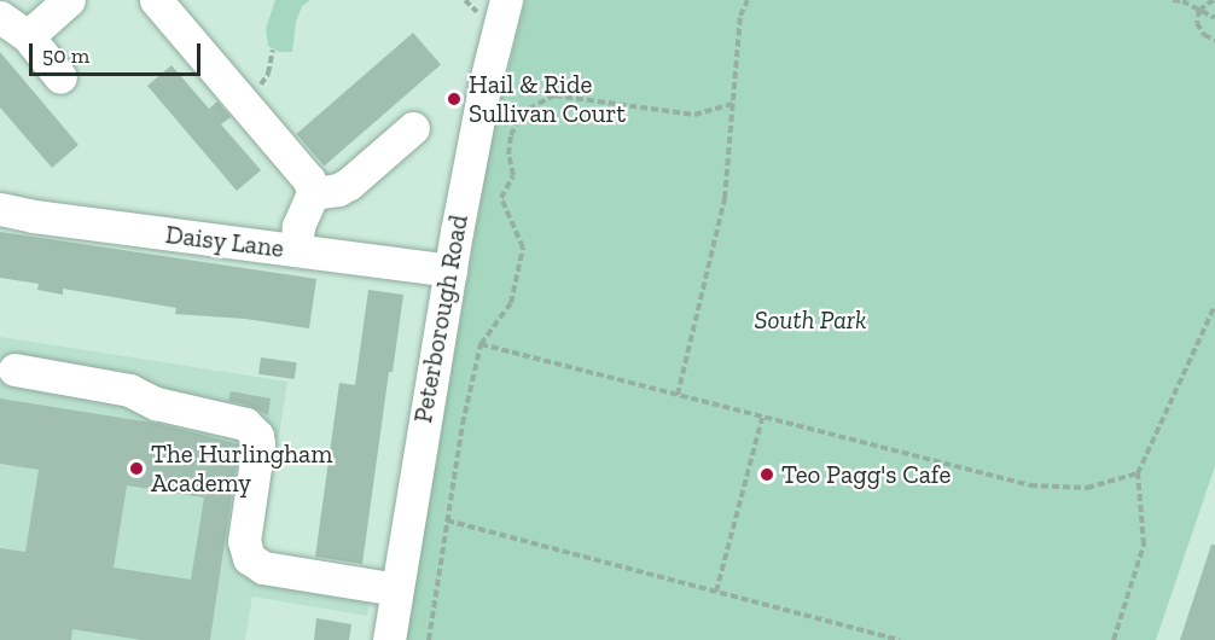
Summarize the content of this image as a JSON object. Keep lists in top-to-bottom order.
{
  "streets": {
    "street": ["Daisy Lane", "Peterborough Road"]
  },
  "crossings": [
    ["Daisy Lane", "Peterborough Road"]
  ],
  "parks": ["South Park"],
  "places": ["Hail & Ride Sullivan Court", "The Hurlingham Academy", "Teo Pagg's Cafe"],
  "scale_bar": "50 m"
}
